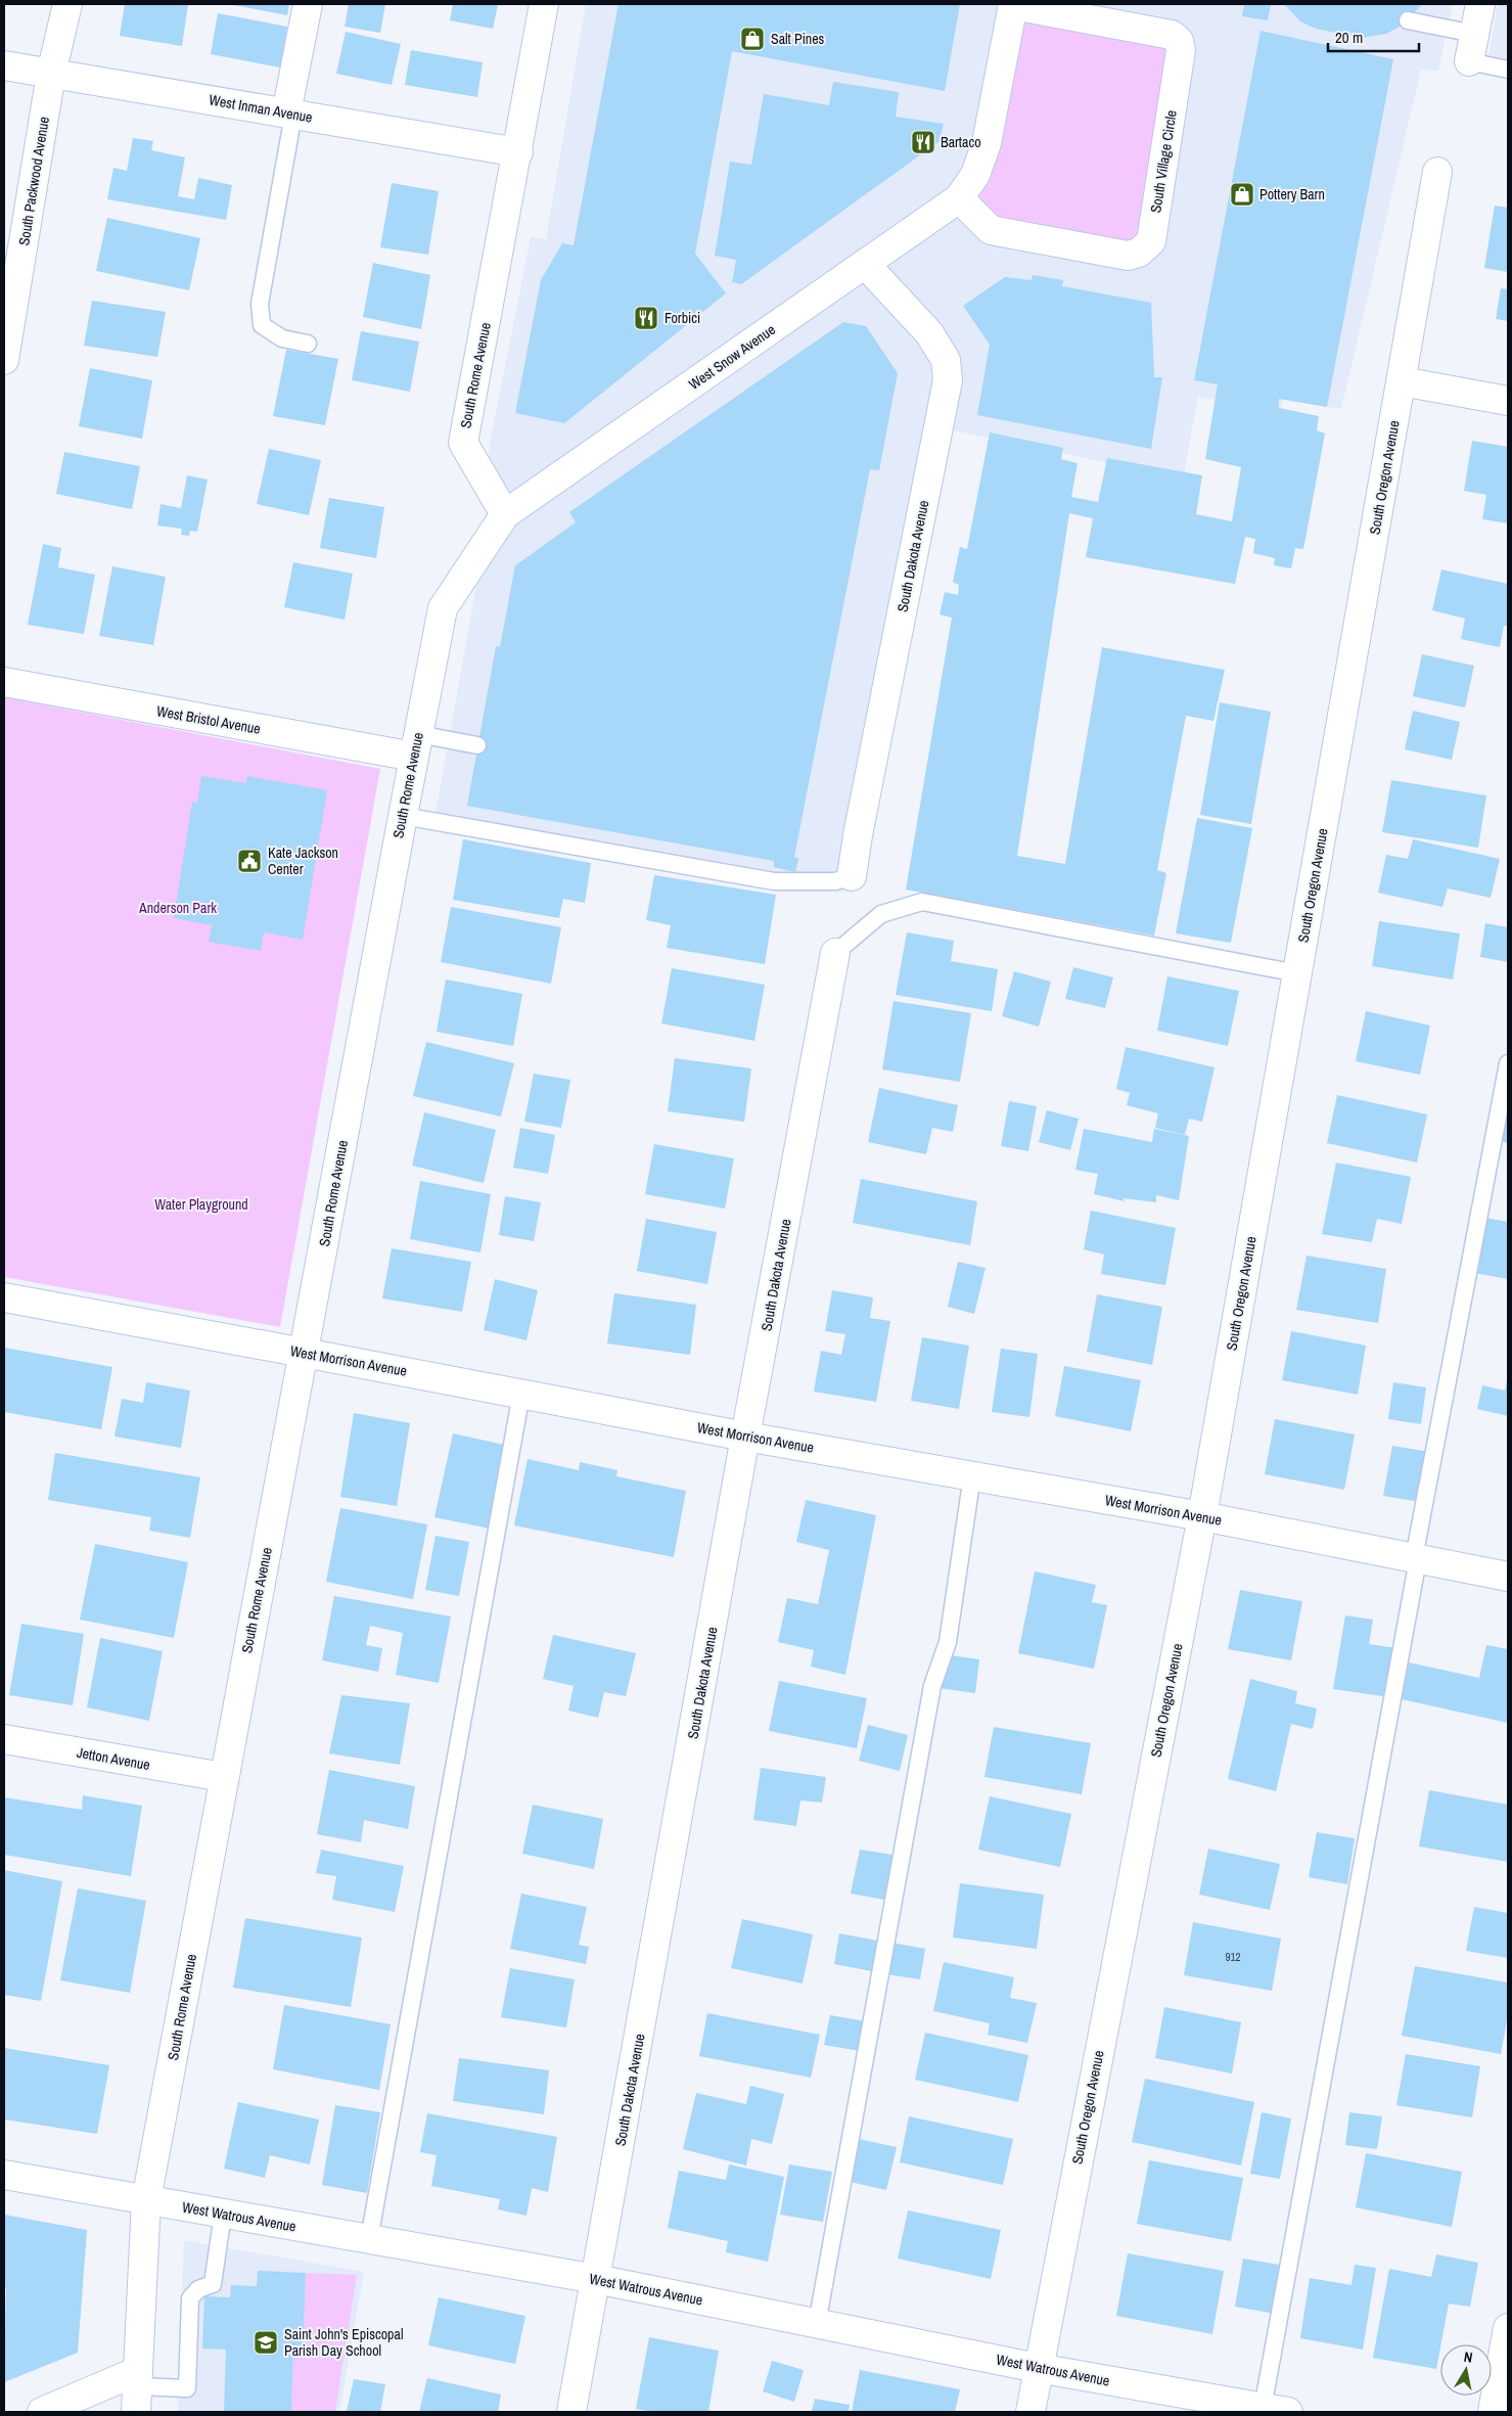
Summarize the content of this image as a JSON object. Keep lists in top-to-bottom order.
{
  "streets": {
    "street": [
      "West Inman Avenue",
      "South Village Circle",
      "South Packwood Avenue",
      "West Snow Avenue",
      "South Rome Avenue",
      "South Oregon Avenue",
      "South Dakota Avenue",
      "West Bristol Avenue",
      "West Morrison Avenue",
      "Jetton Avenue",
      "West Watrous Avenue"
    ]
  },
  "crossings": [
    ["West Inman Avenue", "South Packwood Avenue"],
    ["West Inman Avenue", "South Rome Avenue"],
    ["South Village Circle", "West Snow Avenue"],
    ["West Snow Avenue", "South Rome Avenue"],
    ["West Snow Avenue", "South Dakota Avenue"],
    ["South Rome Avenue", "West Bristol Avenue"],
    ["South Rome Avenue", "West Morrison Avenue"],
    ["South Rome Avenue", "Jetton Avenue"],
    ["South Rome Avenue", "West Watrous Avenue"],
    ["South Oregon Avenue", "West Morrison Avenue"],
    ["South Oregon Avenue", "West Watrous Avenue"],
    ["South Dakota Avenue", "West Morrison Avenue"],
    ["South Dakota Avenue", "West Watrous Avenue"]
  ],
  "parks": ["Anderson Park", "Water Playground"],
  "places": {
    "shop": ["Salt Pines", "Pottery Barn"],
    "restaurant": ["Bartaco", "Forbici"],
    "public building": ["Kate Jackson Center"],
    "school or university": ["Saint John's Episcopal Parish Day School"]
  },
  "house_numbers": ["912"],
  "scale_bar": "20 m",
  "north": "top"
}
